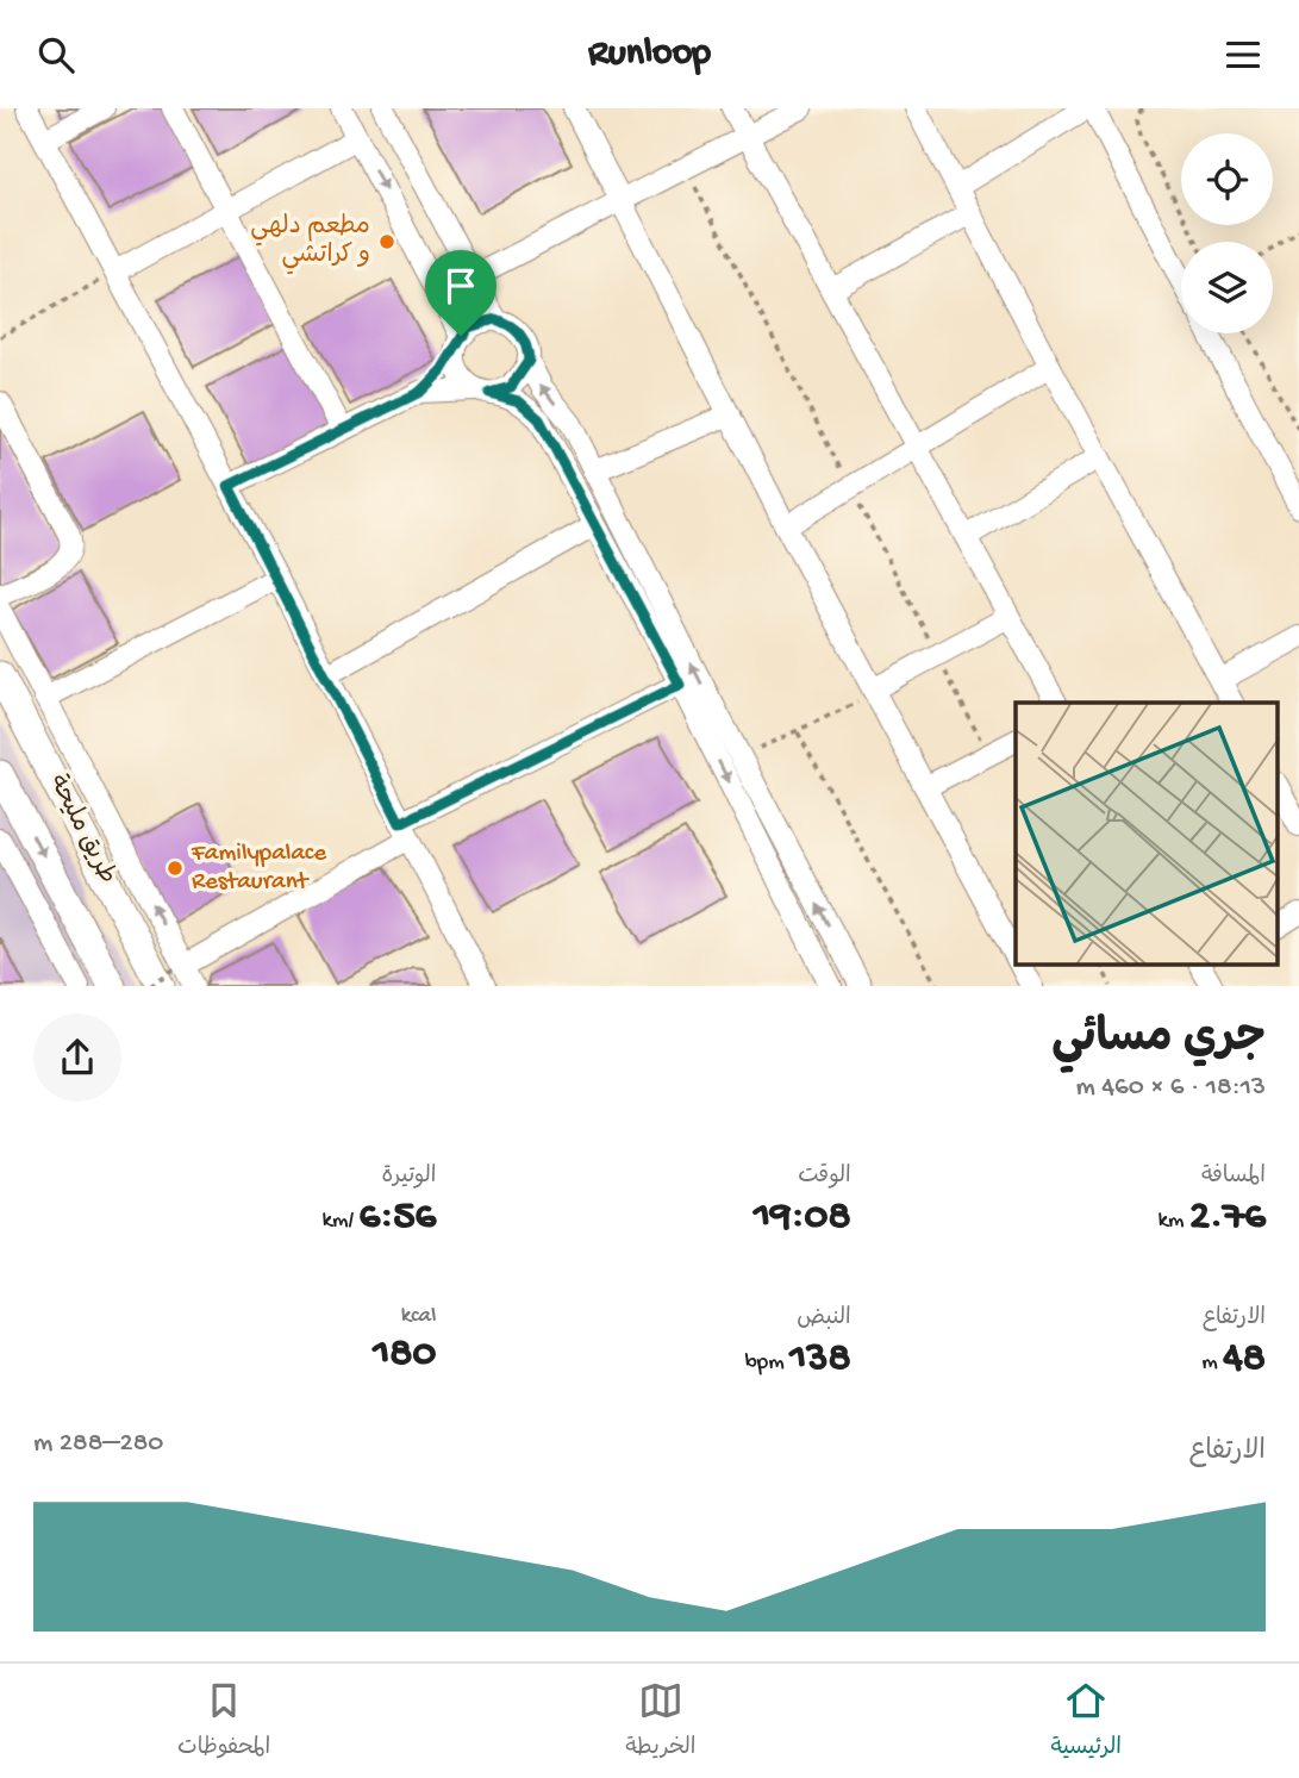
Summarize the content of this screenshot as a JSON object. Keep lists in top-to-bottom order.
{
  "streets": {
    "main road": ["طريق مليحة"]
  },
  "places": ["مطعم دلهي و كراتشي", "Familypalace Restaurant"],
  "page": {
    "header": "Runloop",
    "heading": ["جري مسائي", "18:13 · 6 × 460 m"],
    "stats": [
      ["المسافة", "2.76 km"],
      ["الوقت", "19:08"],
      ["الوتيرة", "6:56 /km"],
      ["الارتفاع", "48 m"],
      ["النبض", "138 bpm"],
      ["kcal", "180"]
    ],
    "chart": ["الارتفاع", "280–288 m"],
    "tabs": ["الرئيسية", "الخريطة", "المحفوظات"]
  }
}
